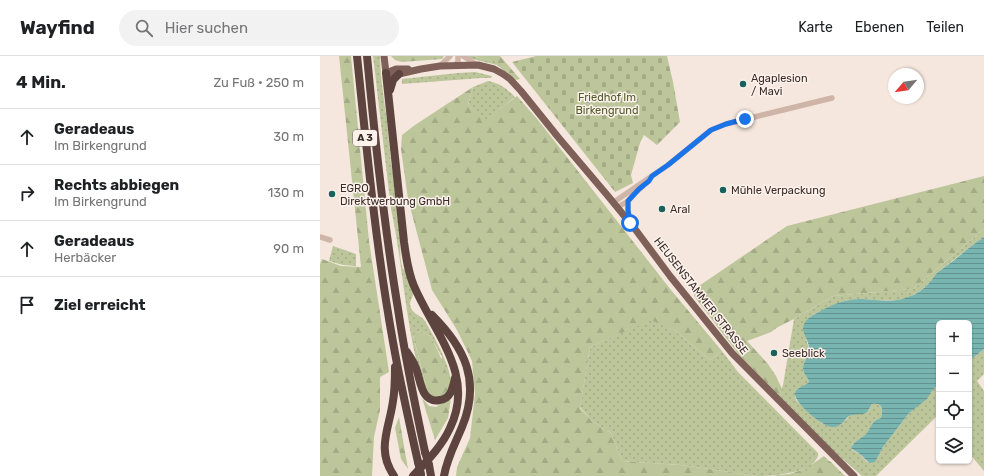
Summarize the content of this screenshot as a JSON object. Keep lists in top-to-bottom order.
{
  "streets": {
    "highway": ["A 3"],
    "main road": ["HEUSENSTAMMER STRASSE"]
  },
  "parks": ["Friedhof Im Birkengrund"],
  "places": [
    "Agaplesion / Mavi",
    "Mühle Verpackung",
    "EGRO Direktwerbung GmbH",
    "Aral",
    "Seeblick"
  ],
  "north": "bottom left",
  "page": {
    "header": "Wayfind",
    "search": "Hier suchen",
    "nav": ["Karte", "Ebenen", "Teilen"],
    "heading": ["4 Min.", "Zu Fuß · 250 m"],
    "list": [
      ["Geradeaus", "Im Birkengrund", "30 m"],
      ["Rechts abbiegen", "Im Birkengrund", "130 m"],
      ["Geradeaus", "Herbäcker", "90 m"],
      "Ziel erreicht"
    ],
    "map_buttons": ["+", "−"]
  }
}
